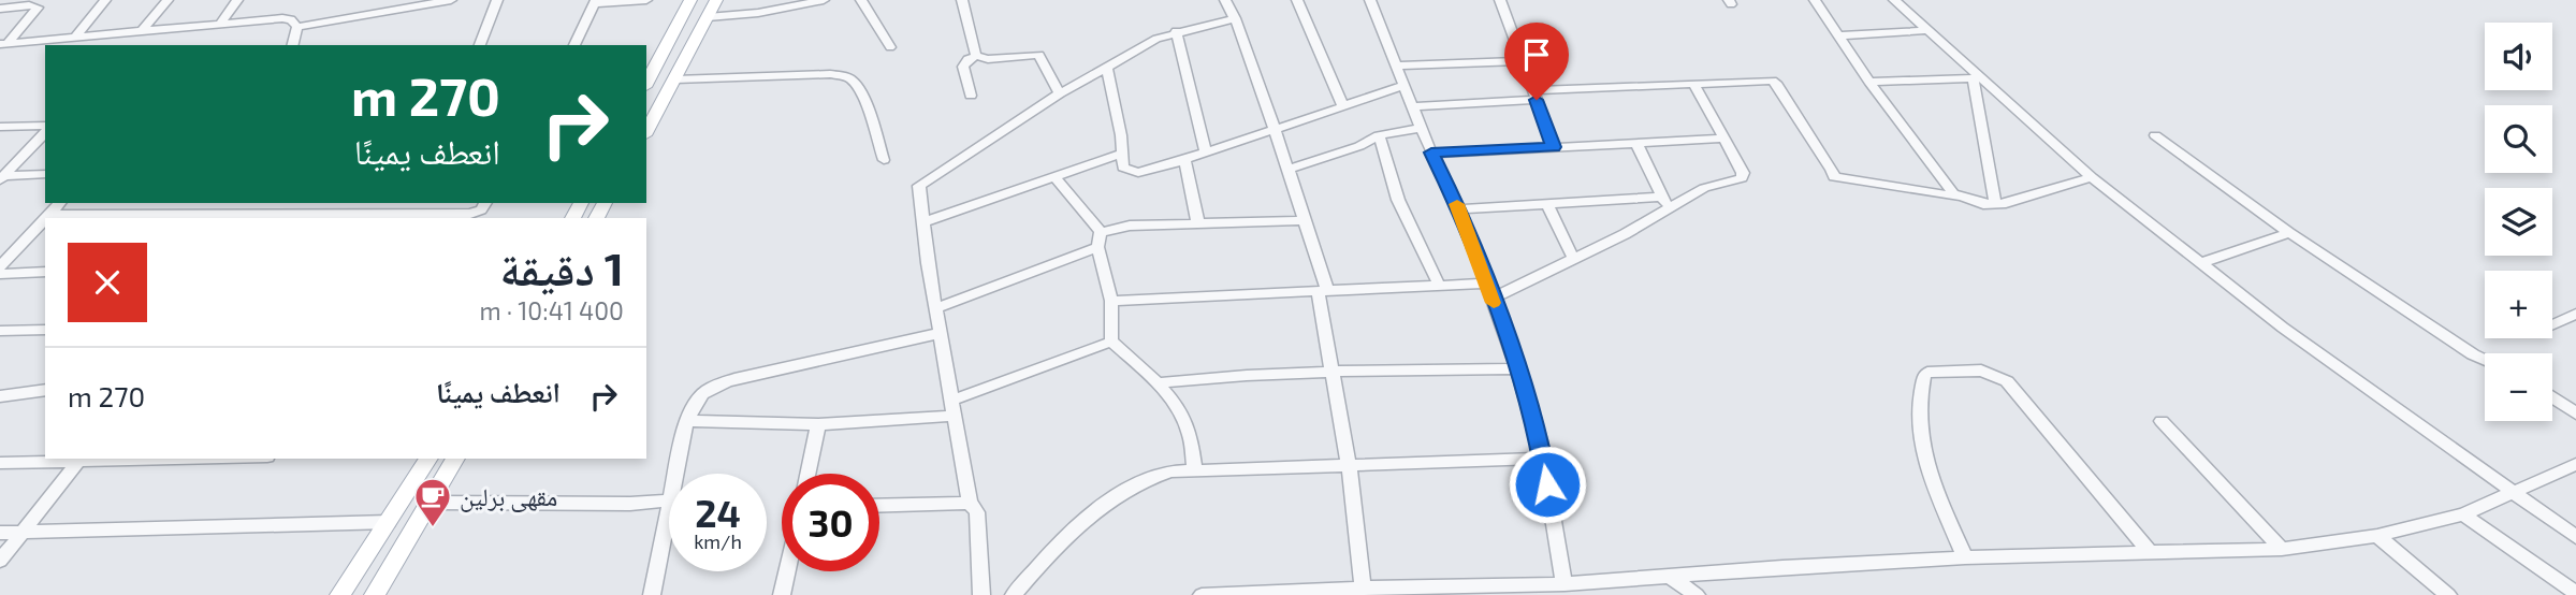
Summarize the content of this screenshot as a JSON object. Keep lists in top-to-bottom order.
{
  "places": {
    "cafe": ["مقهى برلين"]
  },
  "page": {
    "map_buttons": ["+", "−"],
    "turn": ["270 m", "انعطف يمينًا"],
    "heading": ["1 دقيقة", "400 m · 10:41"],
    "list": [
      {
        "name": "انعطف يمينًا",
        "value": "270 m"
      }
    ],
    "speed": "24 km/h",
    "limit": "30"
  }
}
